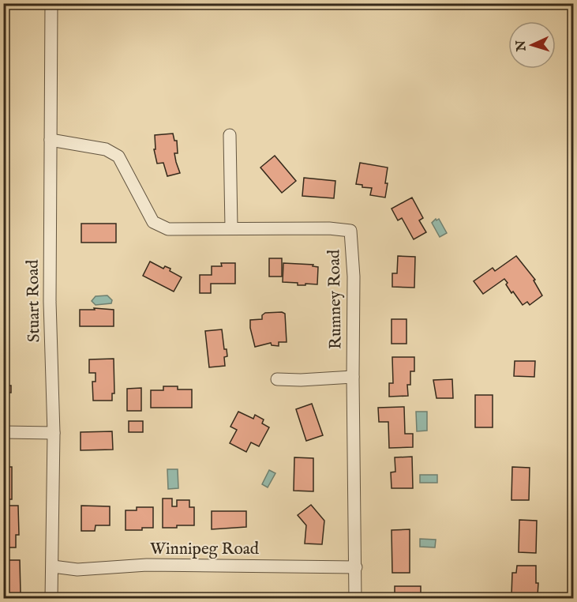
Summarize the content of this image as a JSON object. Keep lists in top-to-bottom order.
{
  "streets": {
    "street": ["Rumney Road", "Stuart Road", "Winnipeg Road"]
  },
  "crossings": [
    ["Rumney Road", "Stuart Road"],
    ["Rumney Road", "Winnipeg Road"],
    ["Stuart Road", "Winnipeg Road"]
  ],
  "north": "left"
}
